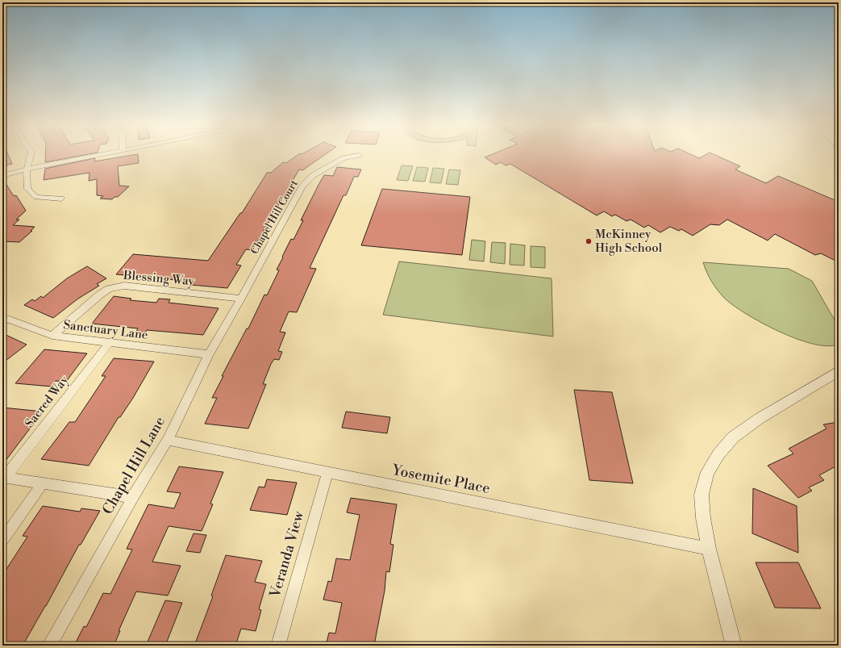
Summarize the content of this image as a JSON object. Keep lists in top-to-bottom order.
{
  "streets": {
    "street": [
      "Chapel Hill Court",
      "Blessing Way",
      "Sanctuary Lane",
      "Sacred Way",
      "Chapel Hill Lane",
      "Yosemite Place",
      "Veranda View"
    ]
  },
  "crossings": [
    ["Chapel Hill Court", "Blessing Way"],
    ["Chapel Hill Court", "Chapel Hill Lane"],
    ["Blessing Way", "Sanctuary Lane"],
    ["Blessing Way", "Chapel Hill Lane"],
    ["Sanctuary Lane", "Sacred Way"],
    ["Sanctuary Lane", "Chapel Hill Lane"],
    ["Chapel Hill Lane", "Yosemite Place"],
    ["Yosemite Place", "Veranda View"]
  ],
  "places": ["McKinney High School"]
}
